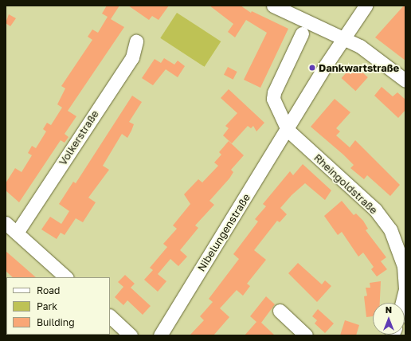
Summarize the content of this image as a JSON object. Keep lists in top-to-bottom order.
{
  "streets": {
    "street": ["Volkerstraße", "Rheingoldstraße", "Nibelungenstraße"]
  },
  "crossings": [
    ["Rheingoldstraße", "Nibelungenstraße"]
  ],
  "places": ["Dankwartstraße"],
  "legend": ["Road", "Park", "Building"],
  "north": "top"
}
